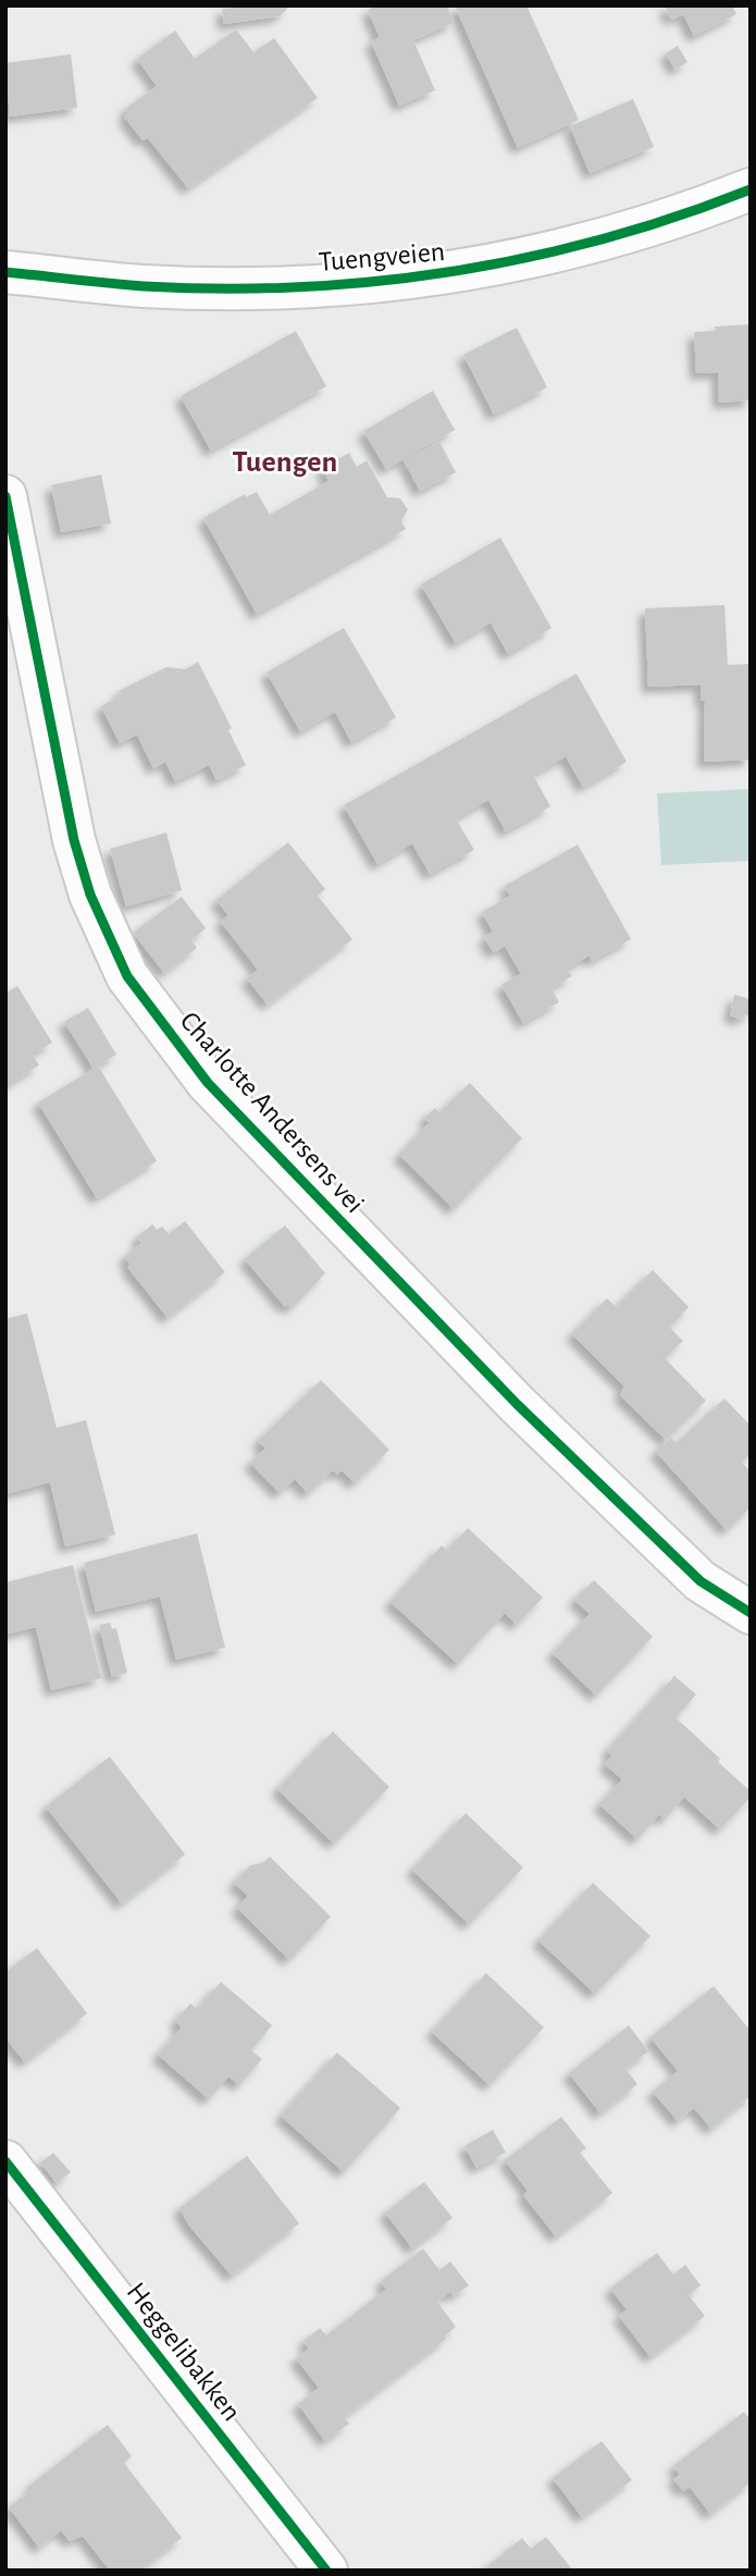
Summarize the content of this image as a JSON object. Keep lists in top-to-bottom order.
{
  "streets": {
    "street": ["Tuengveien", "Charlotte Andersens vei", "Heggelibakken"]
  },
  "districts": ["Tuengen"]
}
